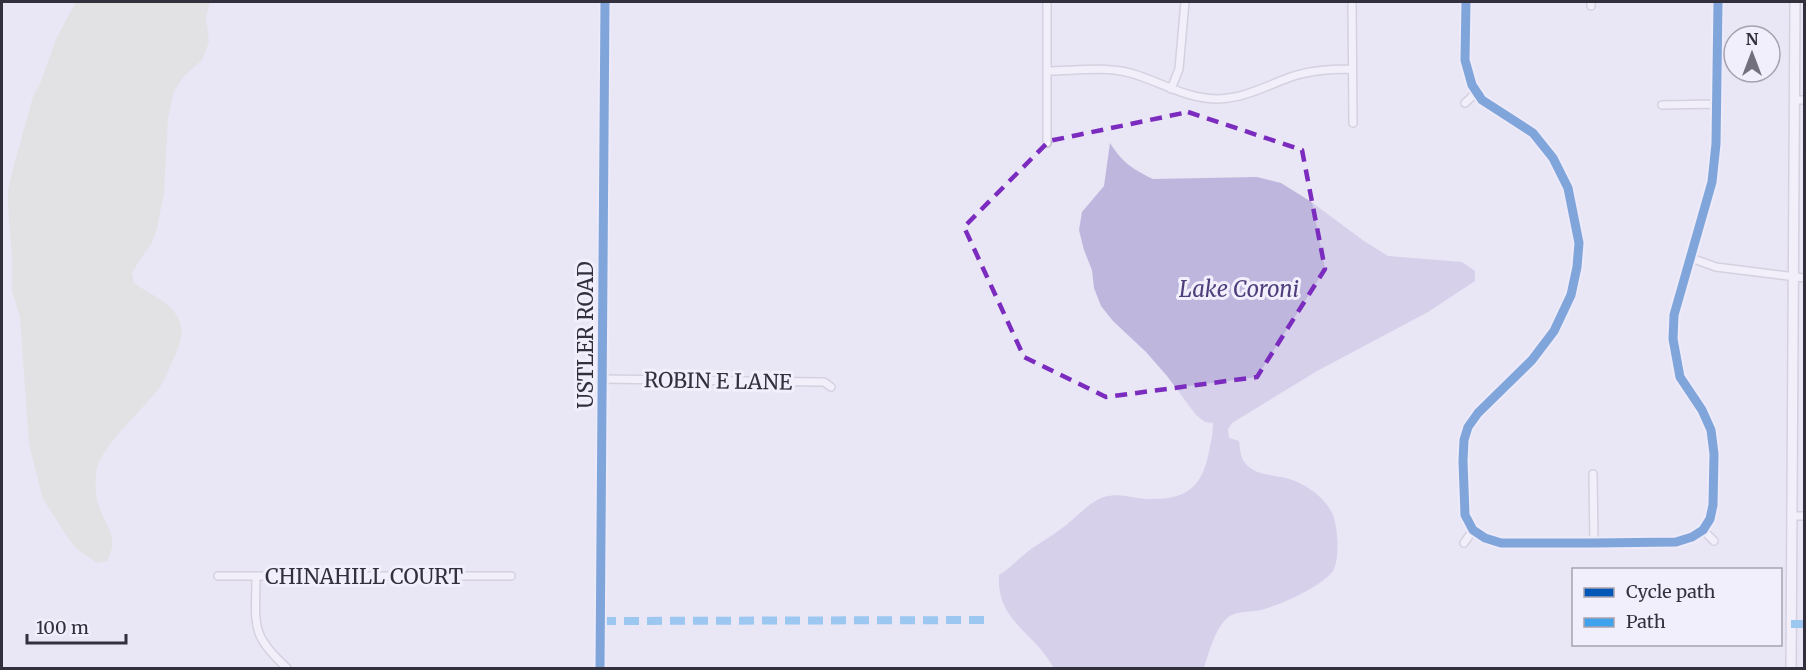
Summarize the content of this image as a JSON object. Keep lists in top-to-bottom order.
{
  "streets": {
    "street": ["USTLER ROAD", "ROBIN E LANE", "CHINAHILL COURT"]
  },
  "crossings": [
    ["USTLER ROAD", "ROBIN E LANE"]
  ],
  "water": ["Lake Coroni"],
  "legend": ["Cycle path", "Path"],
  "scale_bar": "100 m",
  "north": "top"
}
